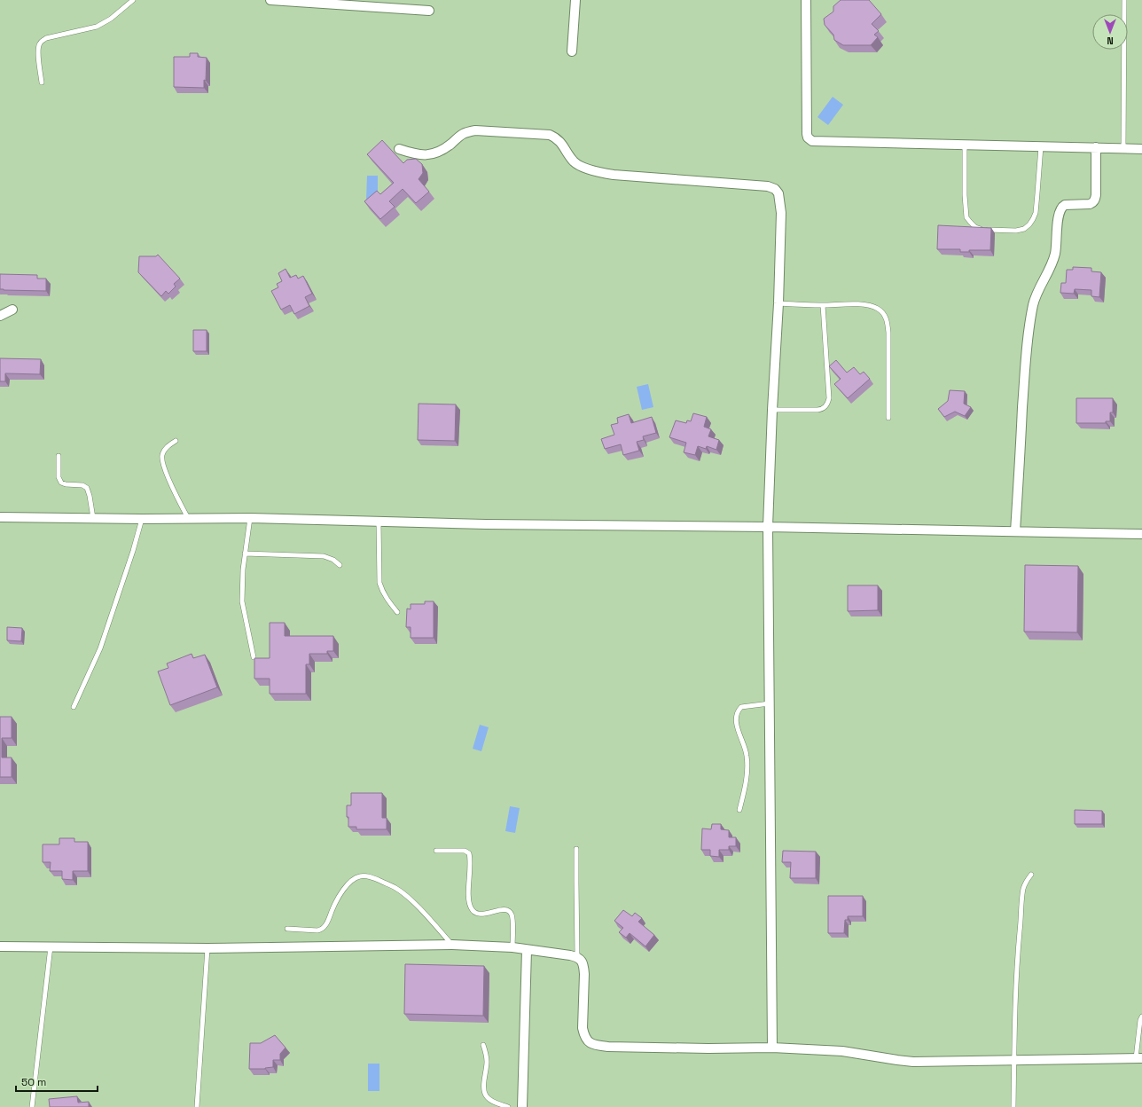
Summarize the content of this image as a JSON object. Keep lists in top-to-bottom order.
{
  "scale_bar": "50 m",
  "north": "bottom"
}
